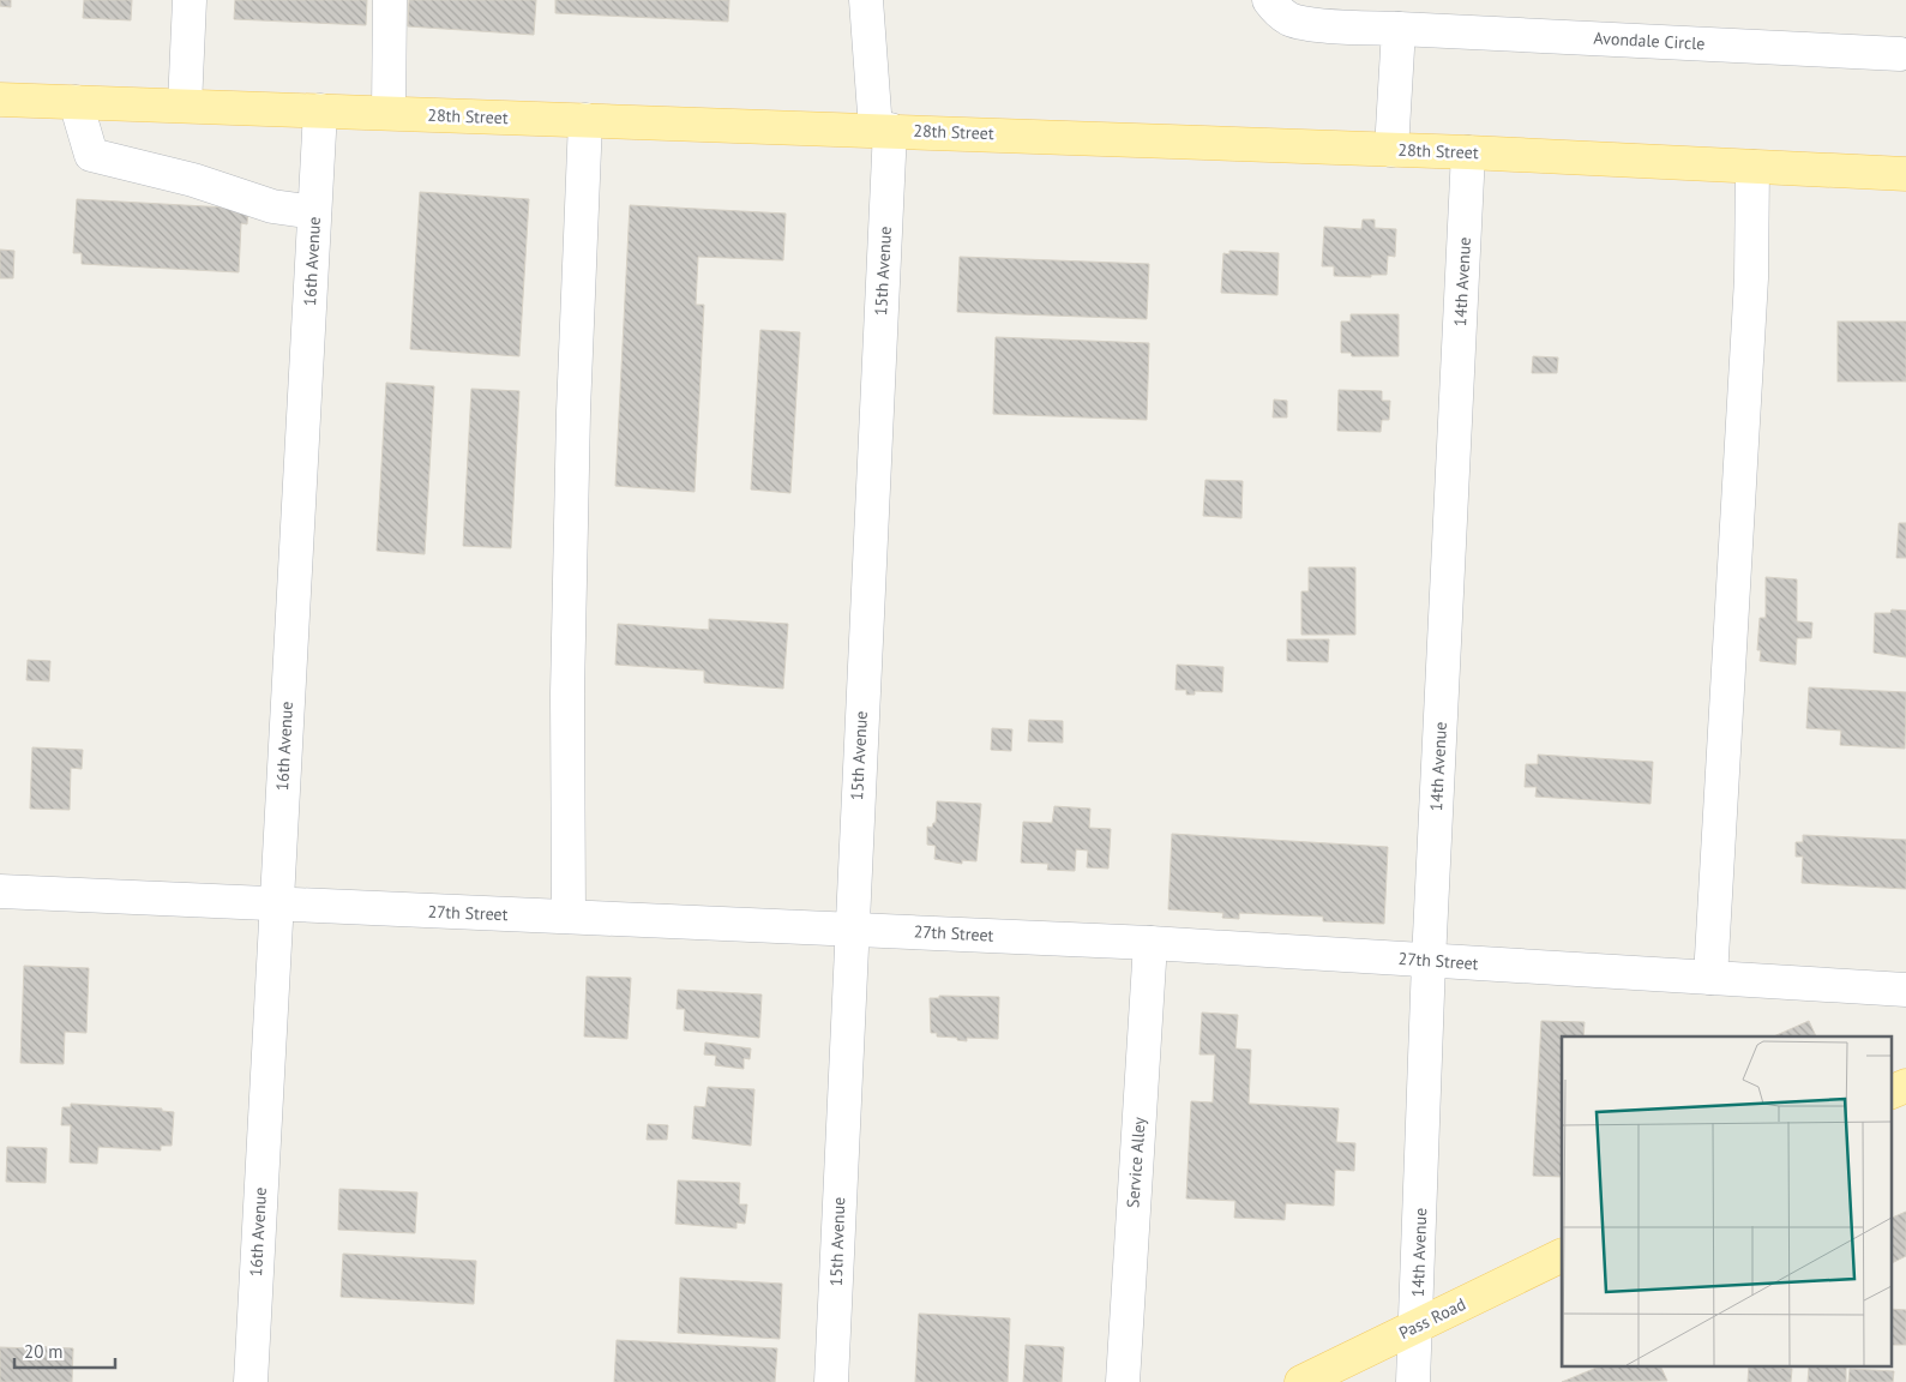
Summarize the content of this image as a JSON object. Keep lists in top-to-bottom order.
{
  "streets": {
    "main road": ["28th Street", "Pass Road"],
    "street": [
      "Avondale Circle",
      "16th Avenue",
      "15th Avenue",
      "14th Avenue",
      "27th Street",
      "Service Alley"
    ]
  },
  "crossings": [
    ["28th Street", "16th Avenue"],
    ["28th Street", "15th Avenue"],
    ["28th Street", "14th Avenue"],
    ["16th Avenue", "27th Street"],
    ["15th Avenue", "27th Street"],
    ["14th Avenue", "27th Street"],
    ["14th Avenue", "Pass Road"],
    ["27th Street", "Service Alley"]
  ],
  "scale_bar": "20 m"
}
